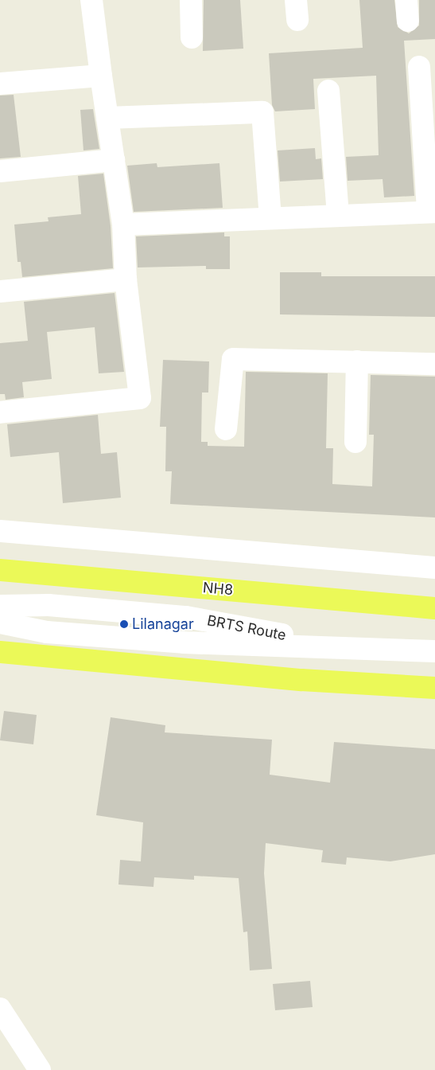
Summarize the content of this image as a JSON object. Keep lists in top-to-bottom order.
{
  "streets": {
    "main road": ["NH8"],
    "street": ["BRTS Route"]
  },
  "places": ["Lilanagar"]
}
